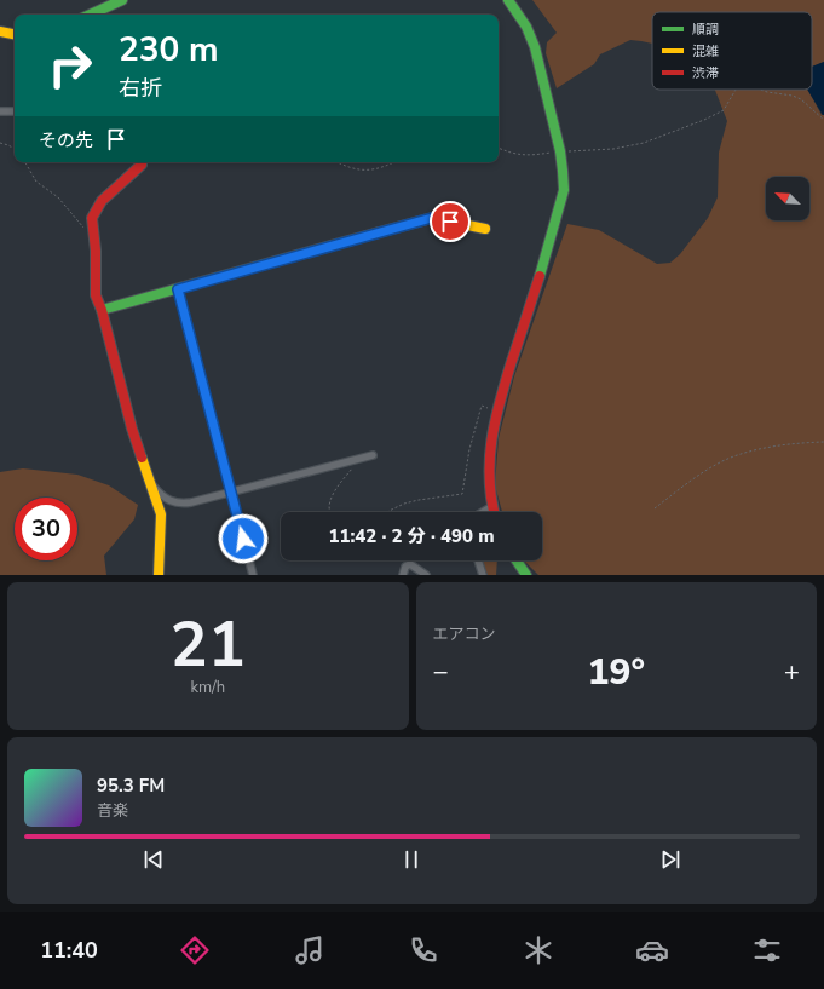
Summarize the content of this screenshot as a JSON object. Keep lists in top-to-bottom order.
{
  "legend": ["順調", "混雑", "渋滞"],
  "north": "top left",
  "page": {
    "turn": ["230 m", "右折"],
    "then": "その先",
    "limit": "30",
    "trip": "11:42 · 2 分 · 490 m",
    "tile": [
      ["21", "km/h"],
      "エアコン"
    ],
    "heat": ["−", "19°", "+"],
    "song": ["95.3 FM", "音楽"],
    "tabs": "11:40"
  }
}
